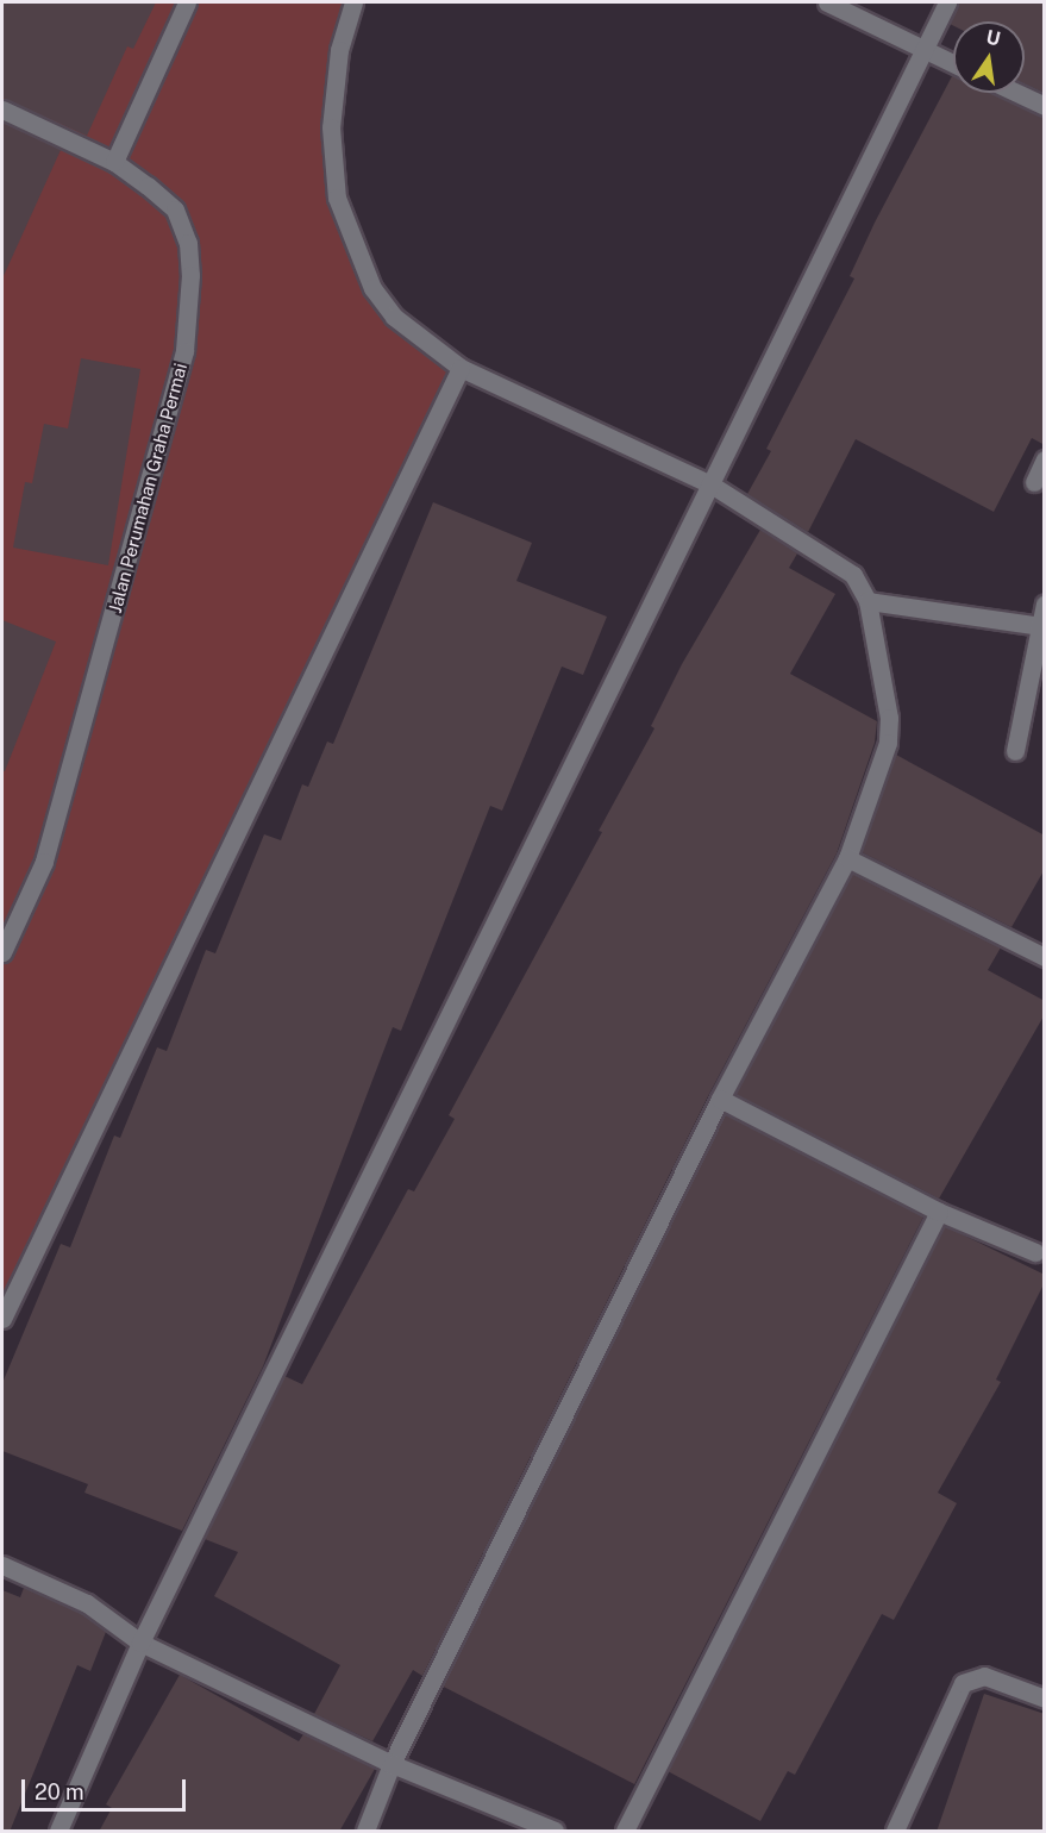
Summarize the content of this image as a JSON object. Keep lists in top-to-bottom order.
{
  "streets": {
    "street": ["Jalan Perumahan Graha Permai"]
  },
  "scale_bar": "20 m",
  "north": "top"
}
